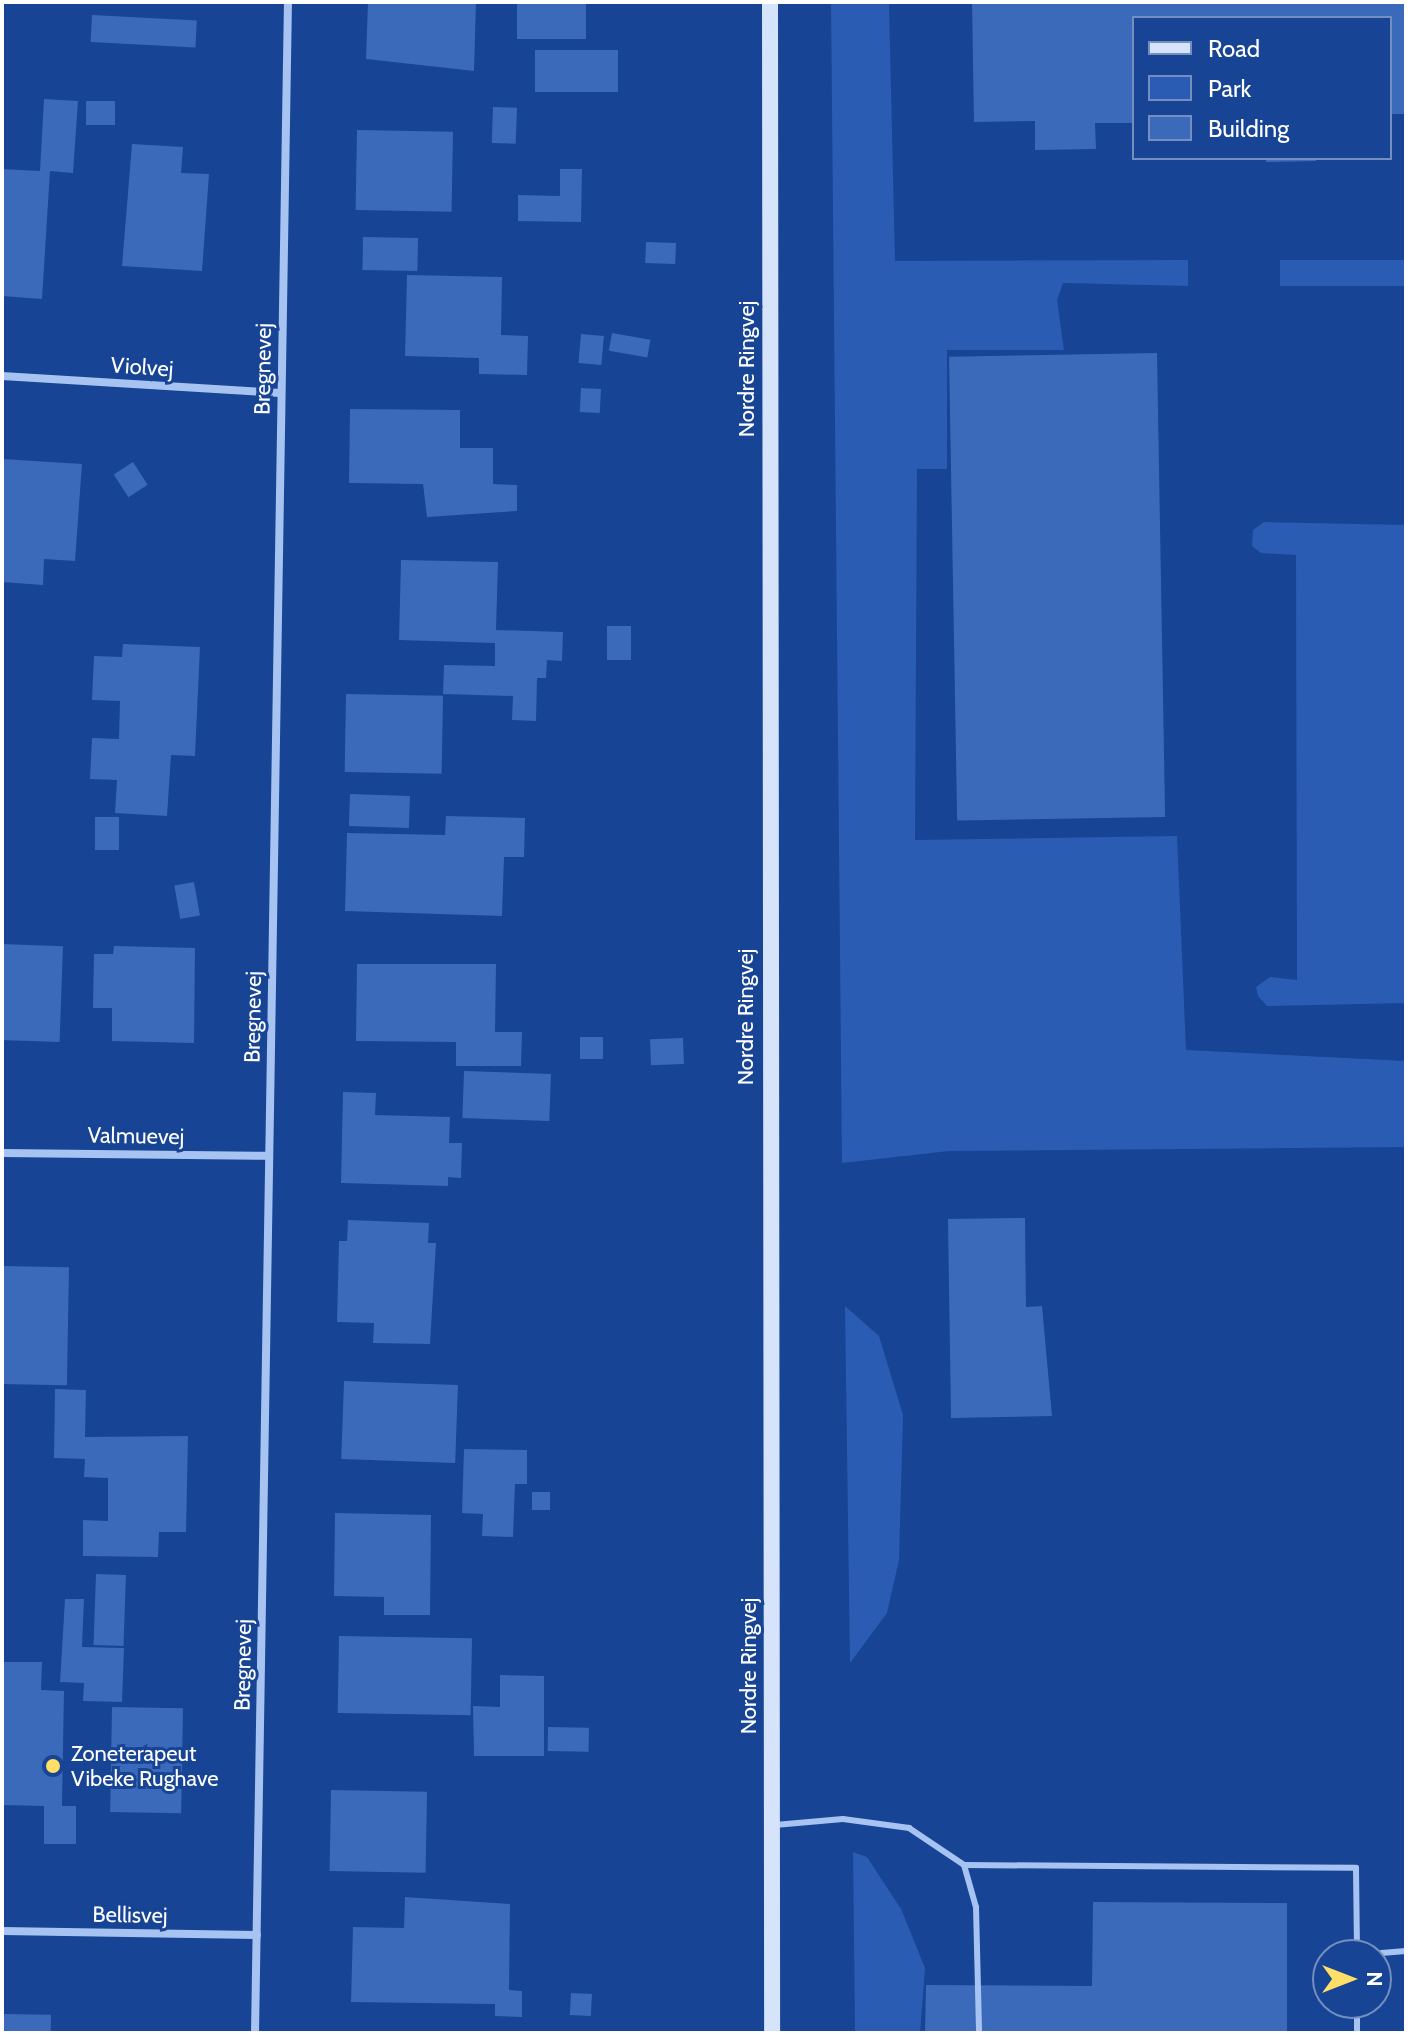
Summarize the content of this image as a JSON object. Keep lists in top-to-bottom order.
{
  "streets": {
    "main road": ["Nordre Ringvej"],
    "street": [
      "Violvej",
      "Bregnevej",
      "Valmuevej",
      "Bellisvej"
    ]
  },
  "crossings": [
    ["Violvej", "Bregnevej"],
    ["Bregnevej", "Valmuevej"],
    ["Bregnevej", "Bellisvej"]
  ],
  "places": ["Zoneterapeut Vibeke Rughave"],
  "legend": ["Road", "Park", "Building"],
  "north": "right"
}
